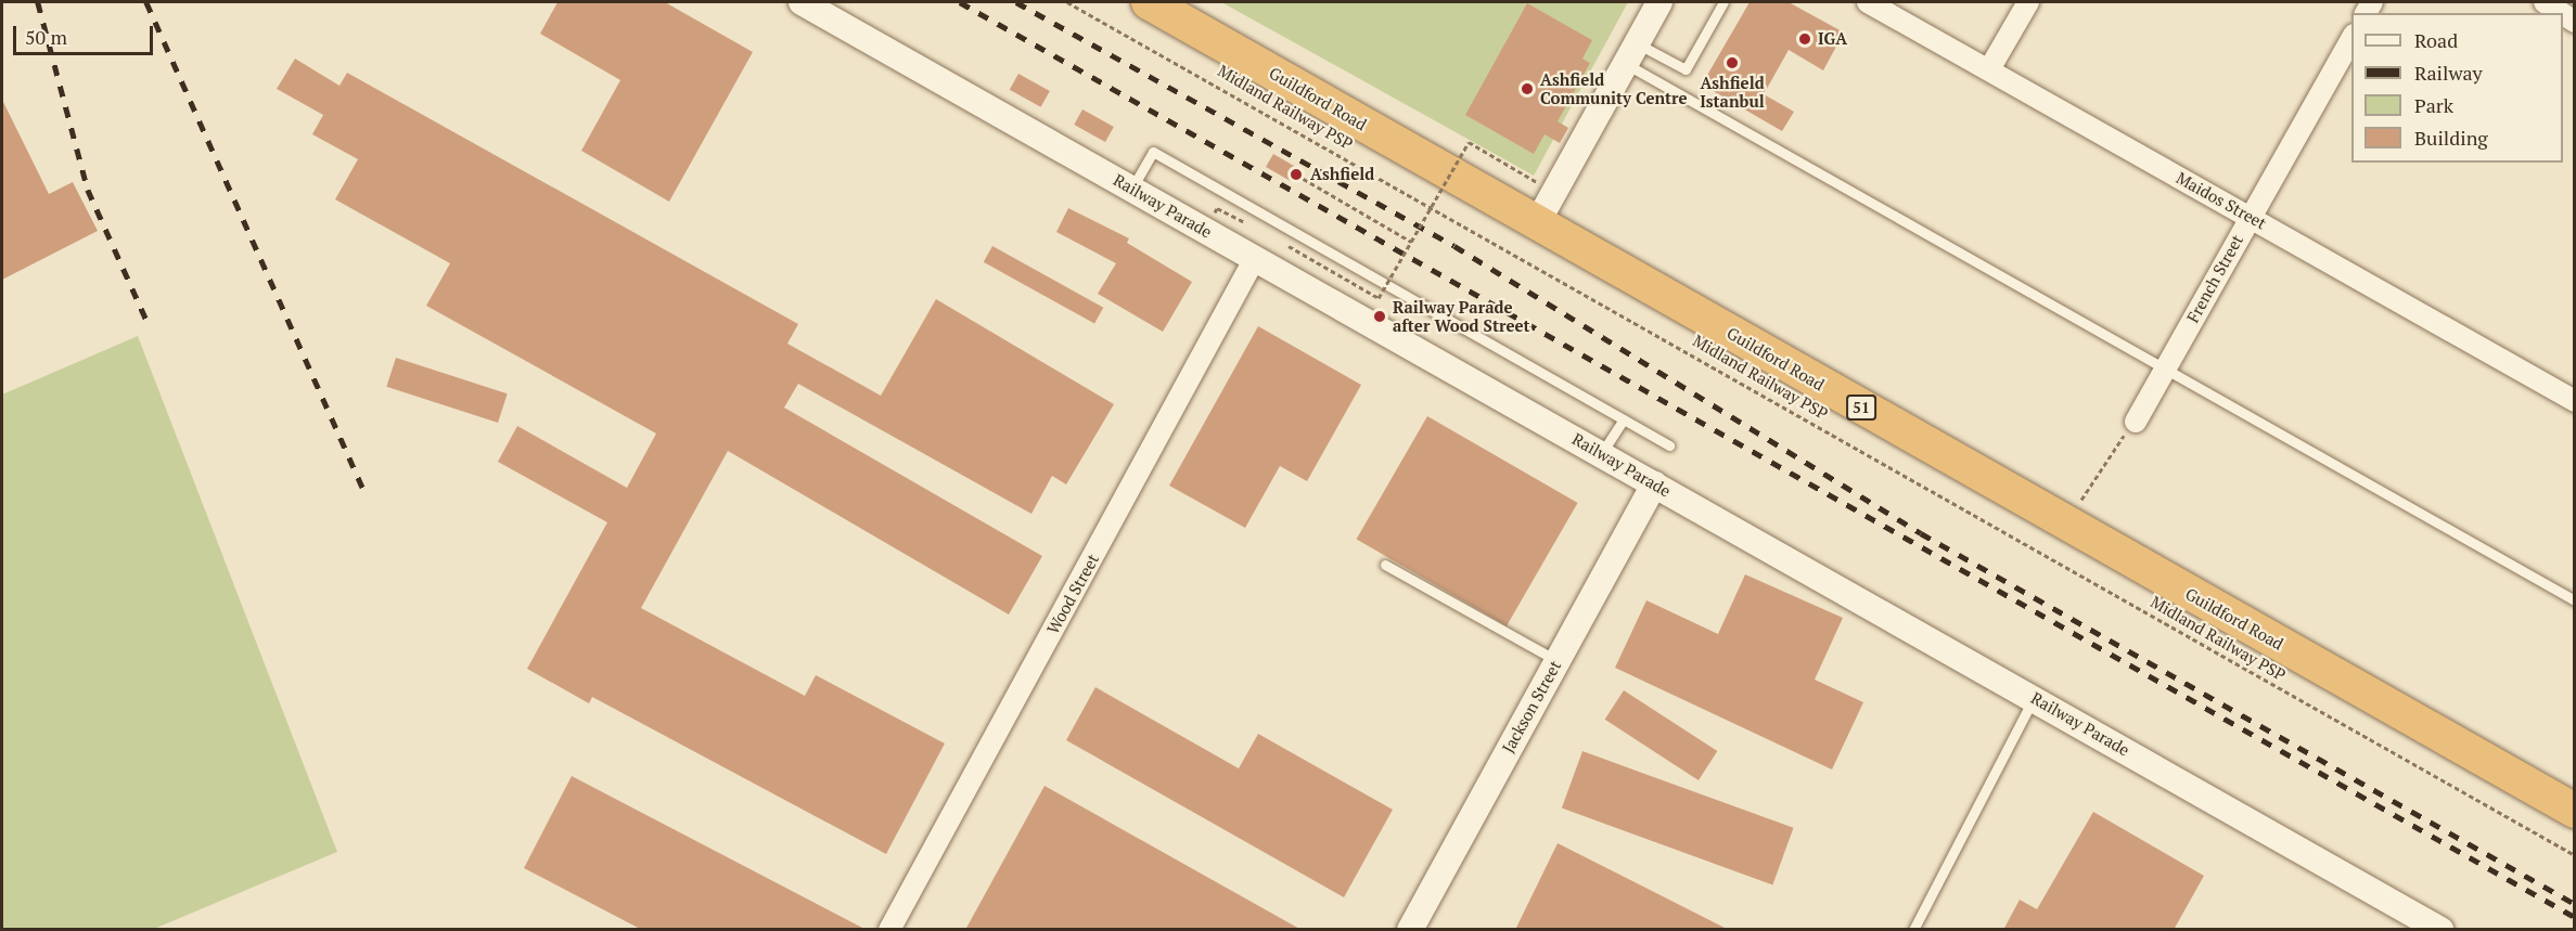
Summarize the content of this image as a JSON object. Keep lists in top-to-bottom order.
{
  "streets": {
    "highway": ["Guildford Road", "51"],
    "street": [
      "Maidos Street",
      "Railway Parade",
      "French Street",
      "Wood Street",
      "Jackson Street"
    ],
    "path": ["Midland Railway PSP"]
  },
  "crossings": [
    ["Maidos Street", "French Street"],
    ["Railway Parade", "Wood Street"],
    ["Railway Parade", "Jackson Street"]
  ],
  "places": [
    "IGA",
    "Ashfield Istanbul",
    "Ashfield Community Centre",
    "Ashfield",
    "Railway Parade after Wood Street"
  ],
  "legend": [
    "Road",
    "Railway",
    "Park",
    "Building"
  ],
  "scale_bar": "50 m"
}
